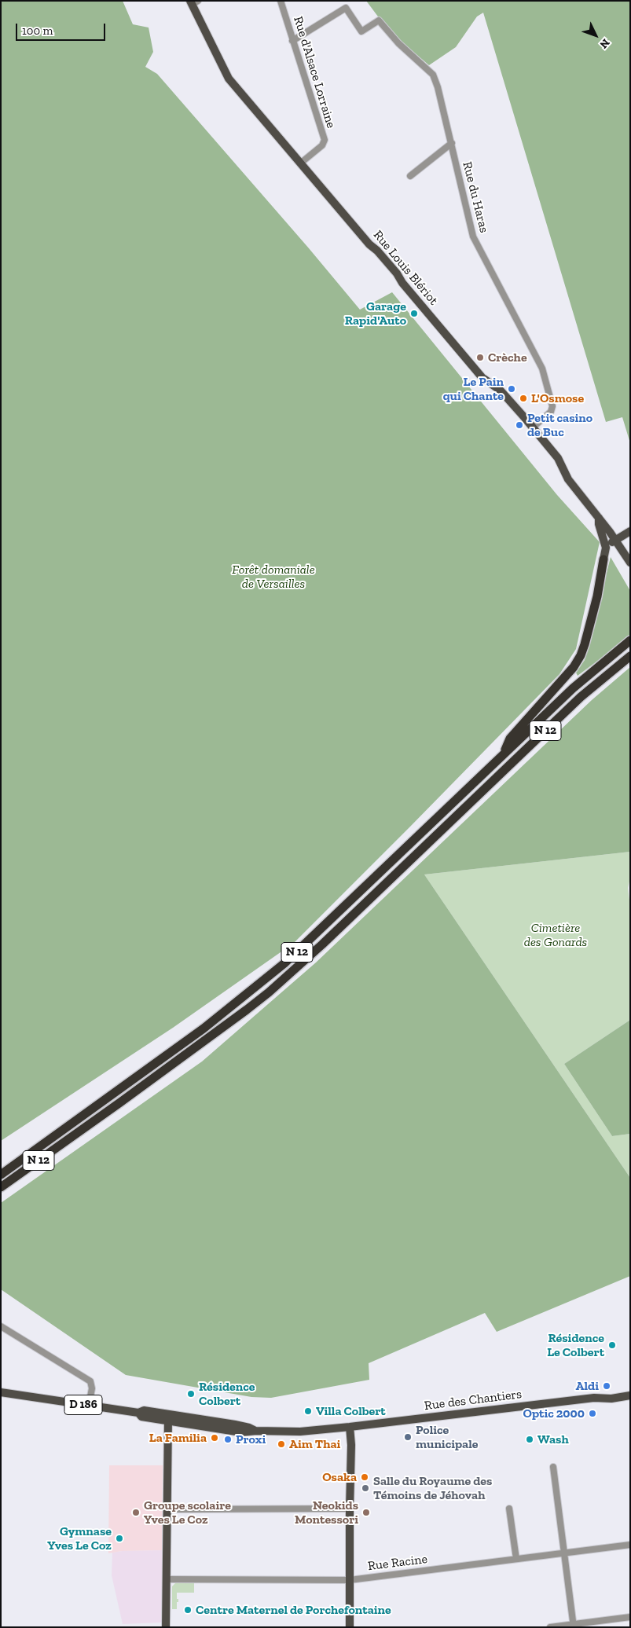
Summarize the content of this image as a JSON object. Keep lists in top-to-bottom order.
{
  "streets": {
    "highway": ["N 12"],
    "main road": ["Rue Louis Blériot", "Rue des Chantiers", "D 186"],
    "street": ["Rue d'Alsace Lorraine", "Rue du Haras", "Rue Racine"]
  },
  "crossings": [
    ["Rue d'Alsace Lorraine", "Rue du Haras"],
    ["Rue d'Alsace Lorraine", "Rue Louis Blériot"],
    ["Rue du Haras", "Rue Louis Blériot"],
    ["Rue des Chantiers", "D 186"]
  ],
  "parks": ["Forêt domaniale de Versailles", "Cimetière des Gonards"],
  "places": [
    "Garage Rapid'Auto",
    "Crèche",
    "Le Pain qui Chante",
    "L'Osmose",
    "Petit casino de Buc",
    "Résidence Le Colbert",
    "Aldi",
    "Résidence Colbert",
    "Villa Colbert",
    "Optic 2000",
    "Police municipale",
    "La Familia",
    "Proxi",
    "Wash",
    "Aim Thai",
    "Osaka",
    "Salle du Royaume des Témoins de Jéhovah",
    "Groupe scolaire Yves Le Coz",
    "Neokids Montessori",
    "Gymnase Yves Le Coz",
    "Centre Maternel de Porchefontaine"
  ],
  "scale_bar": "100 m",
  "north": "bottom right"
}
